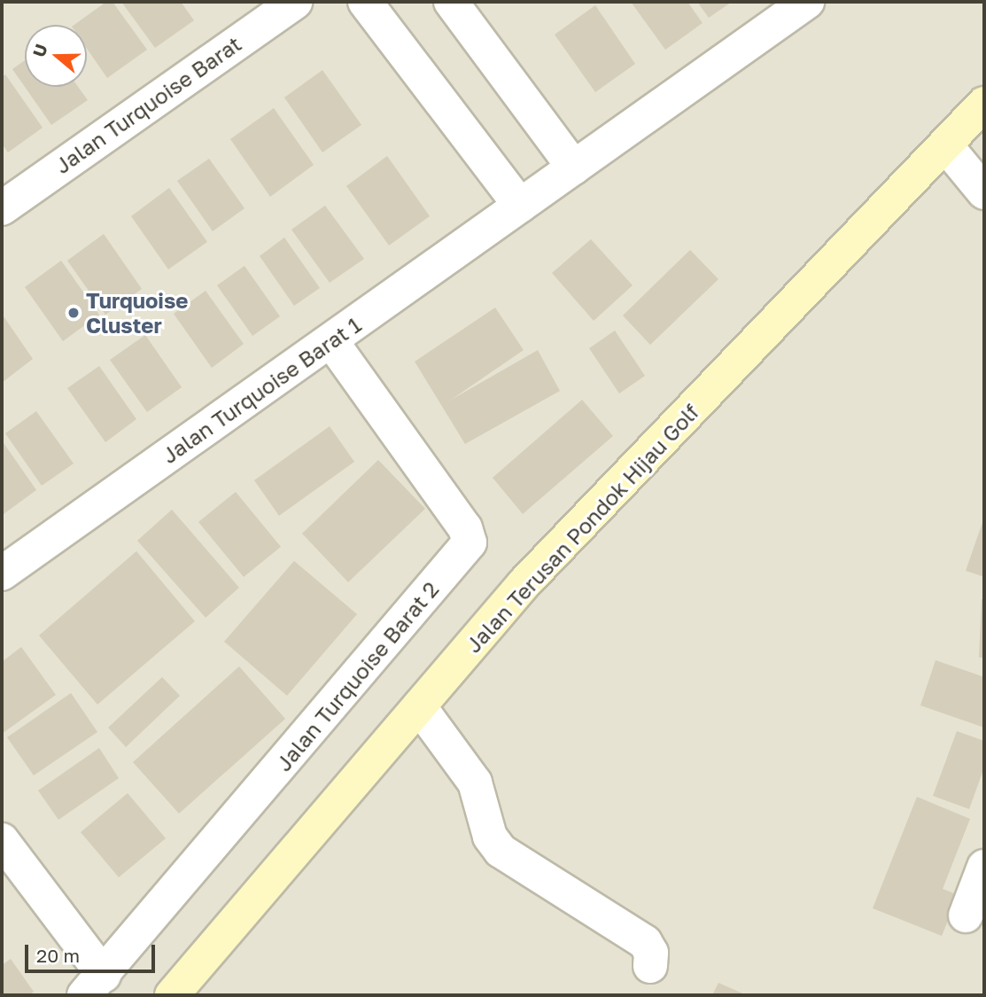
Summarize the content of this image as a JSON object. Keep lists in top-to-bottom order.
{
  "streets": {
    "main road": ["Jalan Terusan Pondok Hijau Golf"],
    "street": ["Jalan Turquoise Barat", "Jalan Turquoise Barat 1", "Jalan Turquoise Barat 2"]
  },
  "crossings": [
    ["Jalan Turquoise Barat 1", "Jalan Turquoise Barat 2"]
  ],
  "places": ["Turquoise Cluster"],
  "scale_bar": "20 m",
  "north": "left"
}
